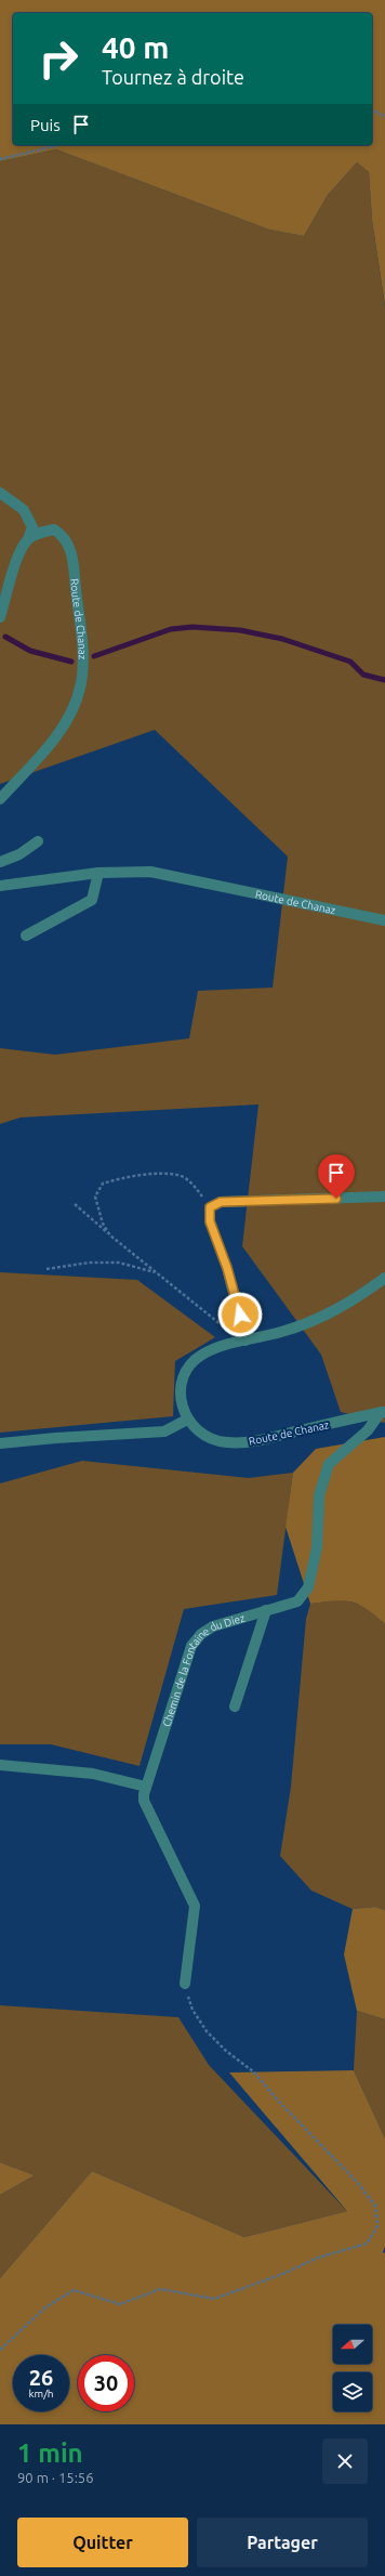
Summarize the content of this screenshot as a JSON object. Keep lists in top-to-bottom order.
{
  "streets": {
    "street": ["Route de Chanaz", "Chemin de la Fontaine du Diez"]
  },
  "crossings": [
    ["Route de Chanaz", "Chemin de la Fontaine du Diez"]
  ],
  "north": "left",
  "page": {
    "turn": ["40 m", "Tournez à droite"],
    "then": "Puis",
    "speed": "26 km/h",
    "limit": "30",
    "heading": ["1 min", "90 m · 15:56"],
    "buttons": ["Quitter", "Partager"]
  }
}
